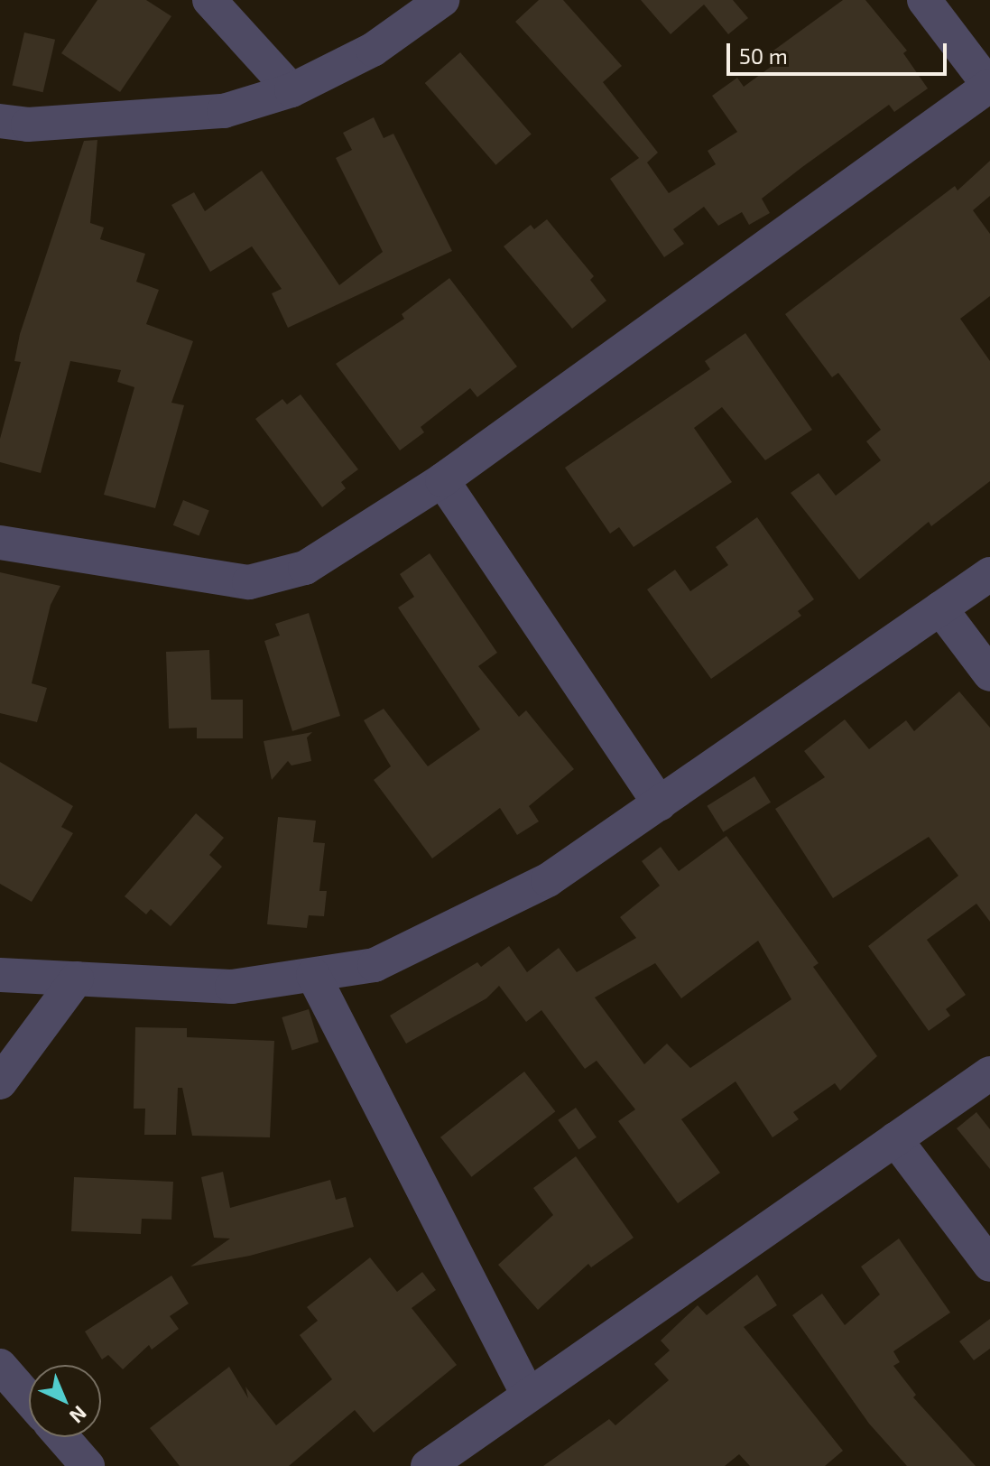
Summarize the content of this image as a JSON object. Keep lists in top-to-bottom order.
{
  "scale_bar": "50 m",
  "north": "bottom right"
}
